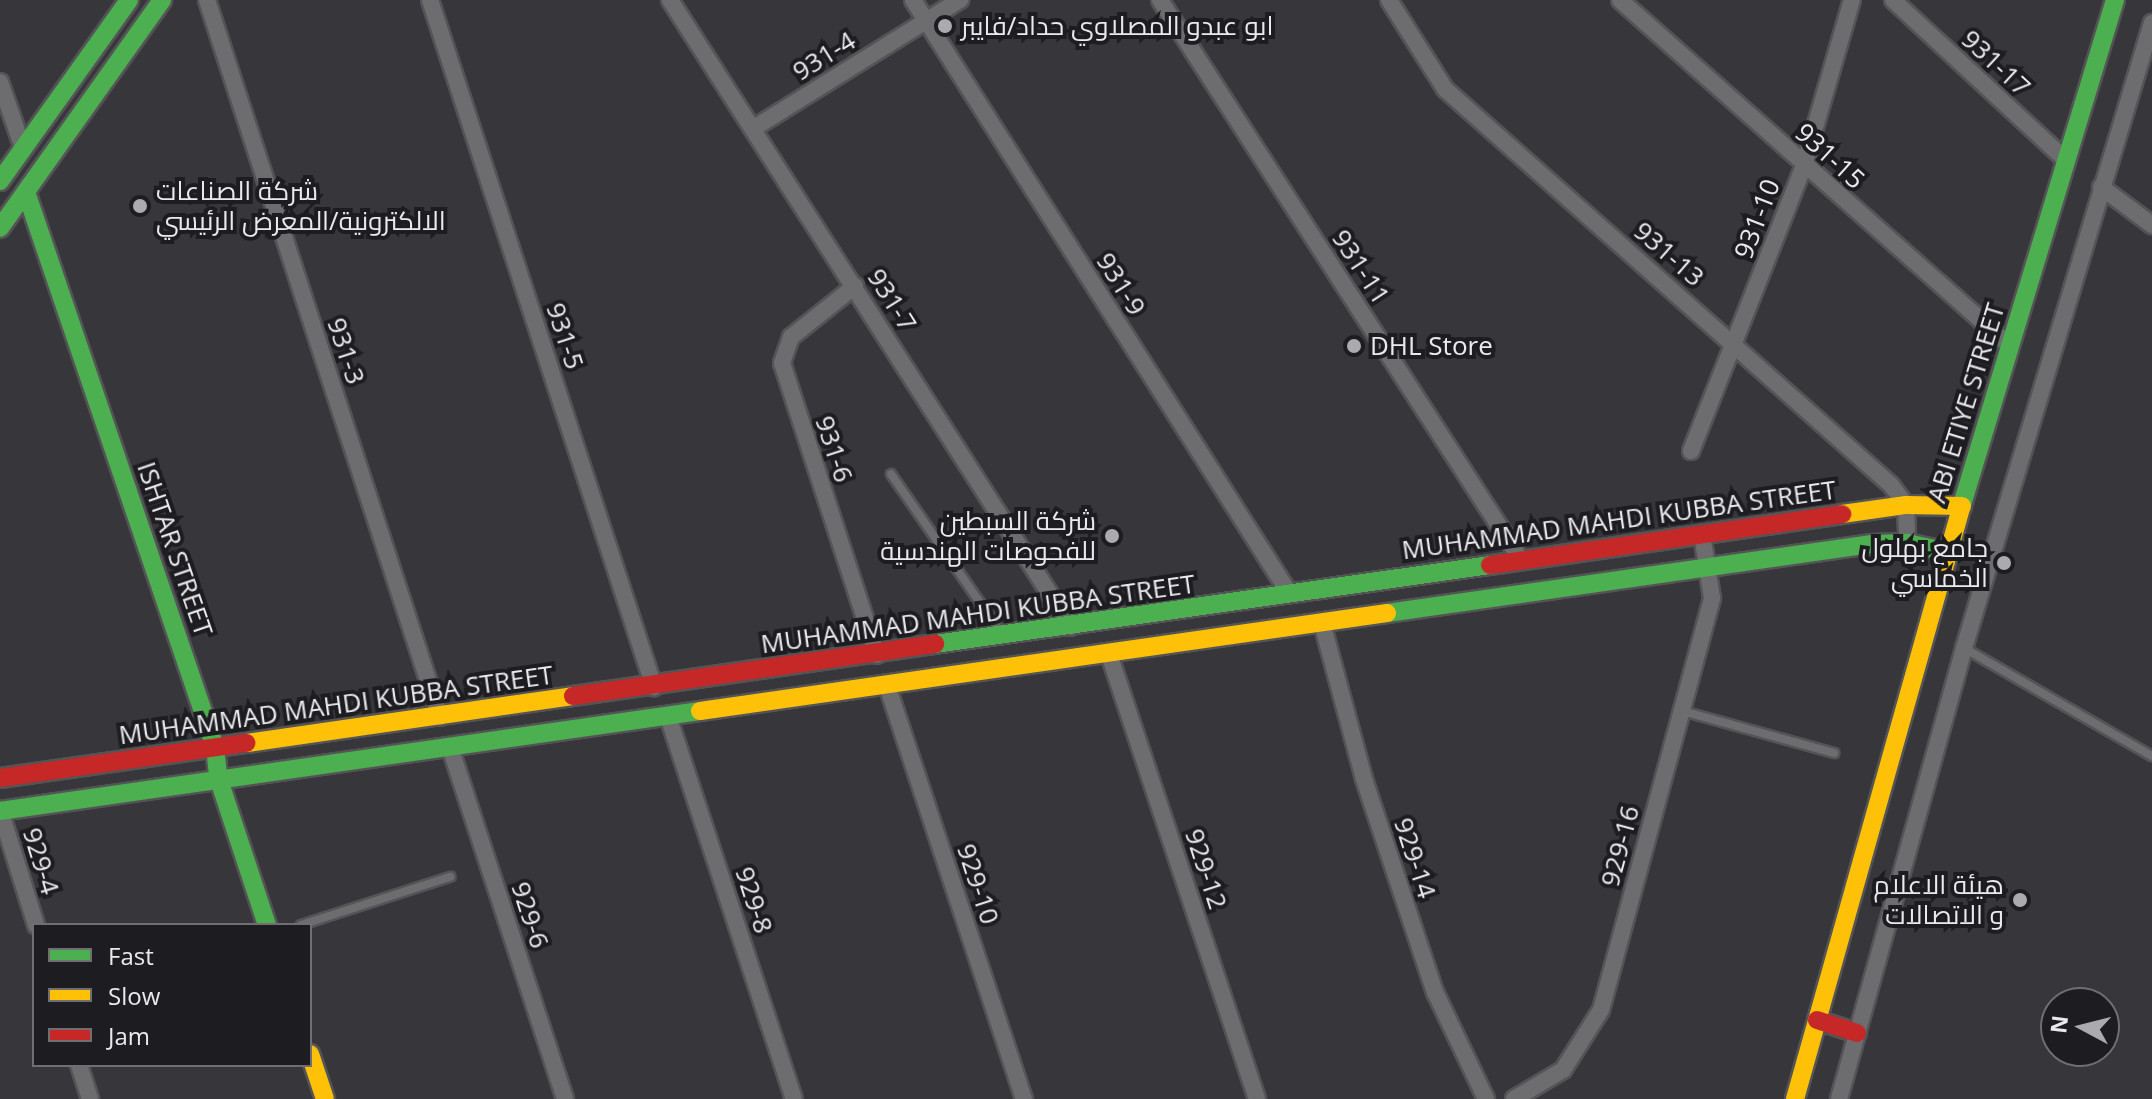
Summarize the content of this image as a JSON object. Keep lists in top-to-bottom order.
{
  "streets": {
    "street": [
      "931-4",
      "931-17",
      "931-15",
      "931-10",
      "931-13",
      "931-11",
      "931-9",
      "931-7",
      "931-5",
      "931-3",
      "ABI ETIYE STREET",
      "931-6",
      "MUHAMMAD MAHDI KUBBA STREET",
      "ISHTAR STREET",
      "929-16",
      "929-14",
      "929-4",
      "929-12",
      "929-10",
      "929-8",
      "929-6"
    ]
  },
  "crossings": [
    ["931-4", "931-9"],
    ["931-4", "931-7"],
    ["931-17", "ABI ETIYE STREET"],
    ["931-15", "931-10"],
    ["931-15", "ABI ETIYE STREET"],
    ["931-10", "931-13"],
    ["931-13", "MUHAMMAD MAHDI KUBBA STREET"],
    ["931-11", "MUHAMMAD MAHDI KUBBA STREET"],
    ["931-9", "MUHAMMAD MAHDI KUBBA STREET"],
    ["931-7", "931-6"],
    ["931-7", "MUHAMMAD MAHDI KUBBA STREET"],
    ["931-5", "MUHAMMAD MAHDI KUBBA STREET"],
    ["931-3", "MUHAMMAD MAHDI KUBBA STREET"],
    ["ABI ETIYE STREET", "MUHAMMAD MAHDI KUBBA STREET"],
    ["931-6", "MUHAMMAD MAHDI KUBBA STREET"],
    ["MUHAMMAD MAHDI KUBBA STREET", "ISHTAR STREET"],
    ["MUHAMMAD MAHDI KUBBA STREET", "929-16"]
  ],
  "places": [
    "ابو عبدو المصلاوي حداد/فايبر",
    "شركة الصناعات الالكترونية/المعرض الرئيسي",
    "DHL Store",
    "شركة السبطين للفحوصات الهندسية",
    "جامع بهلول الخماسي",
    "هيئة الاعلام و الاتصالات"
  ],
  "legend": ["Fast", "Slow", "Jam"],
  "north": "left"
}
